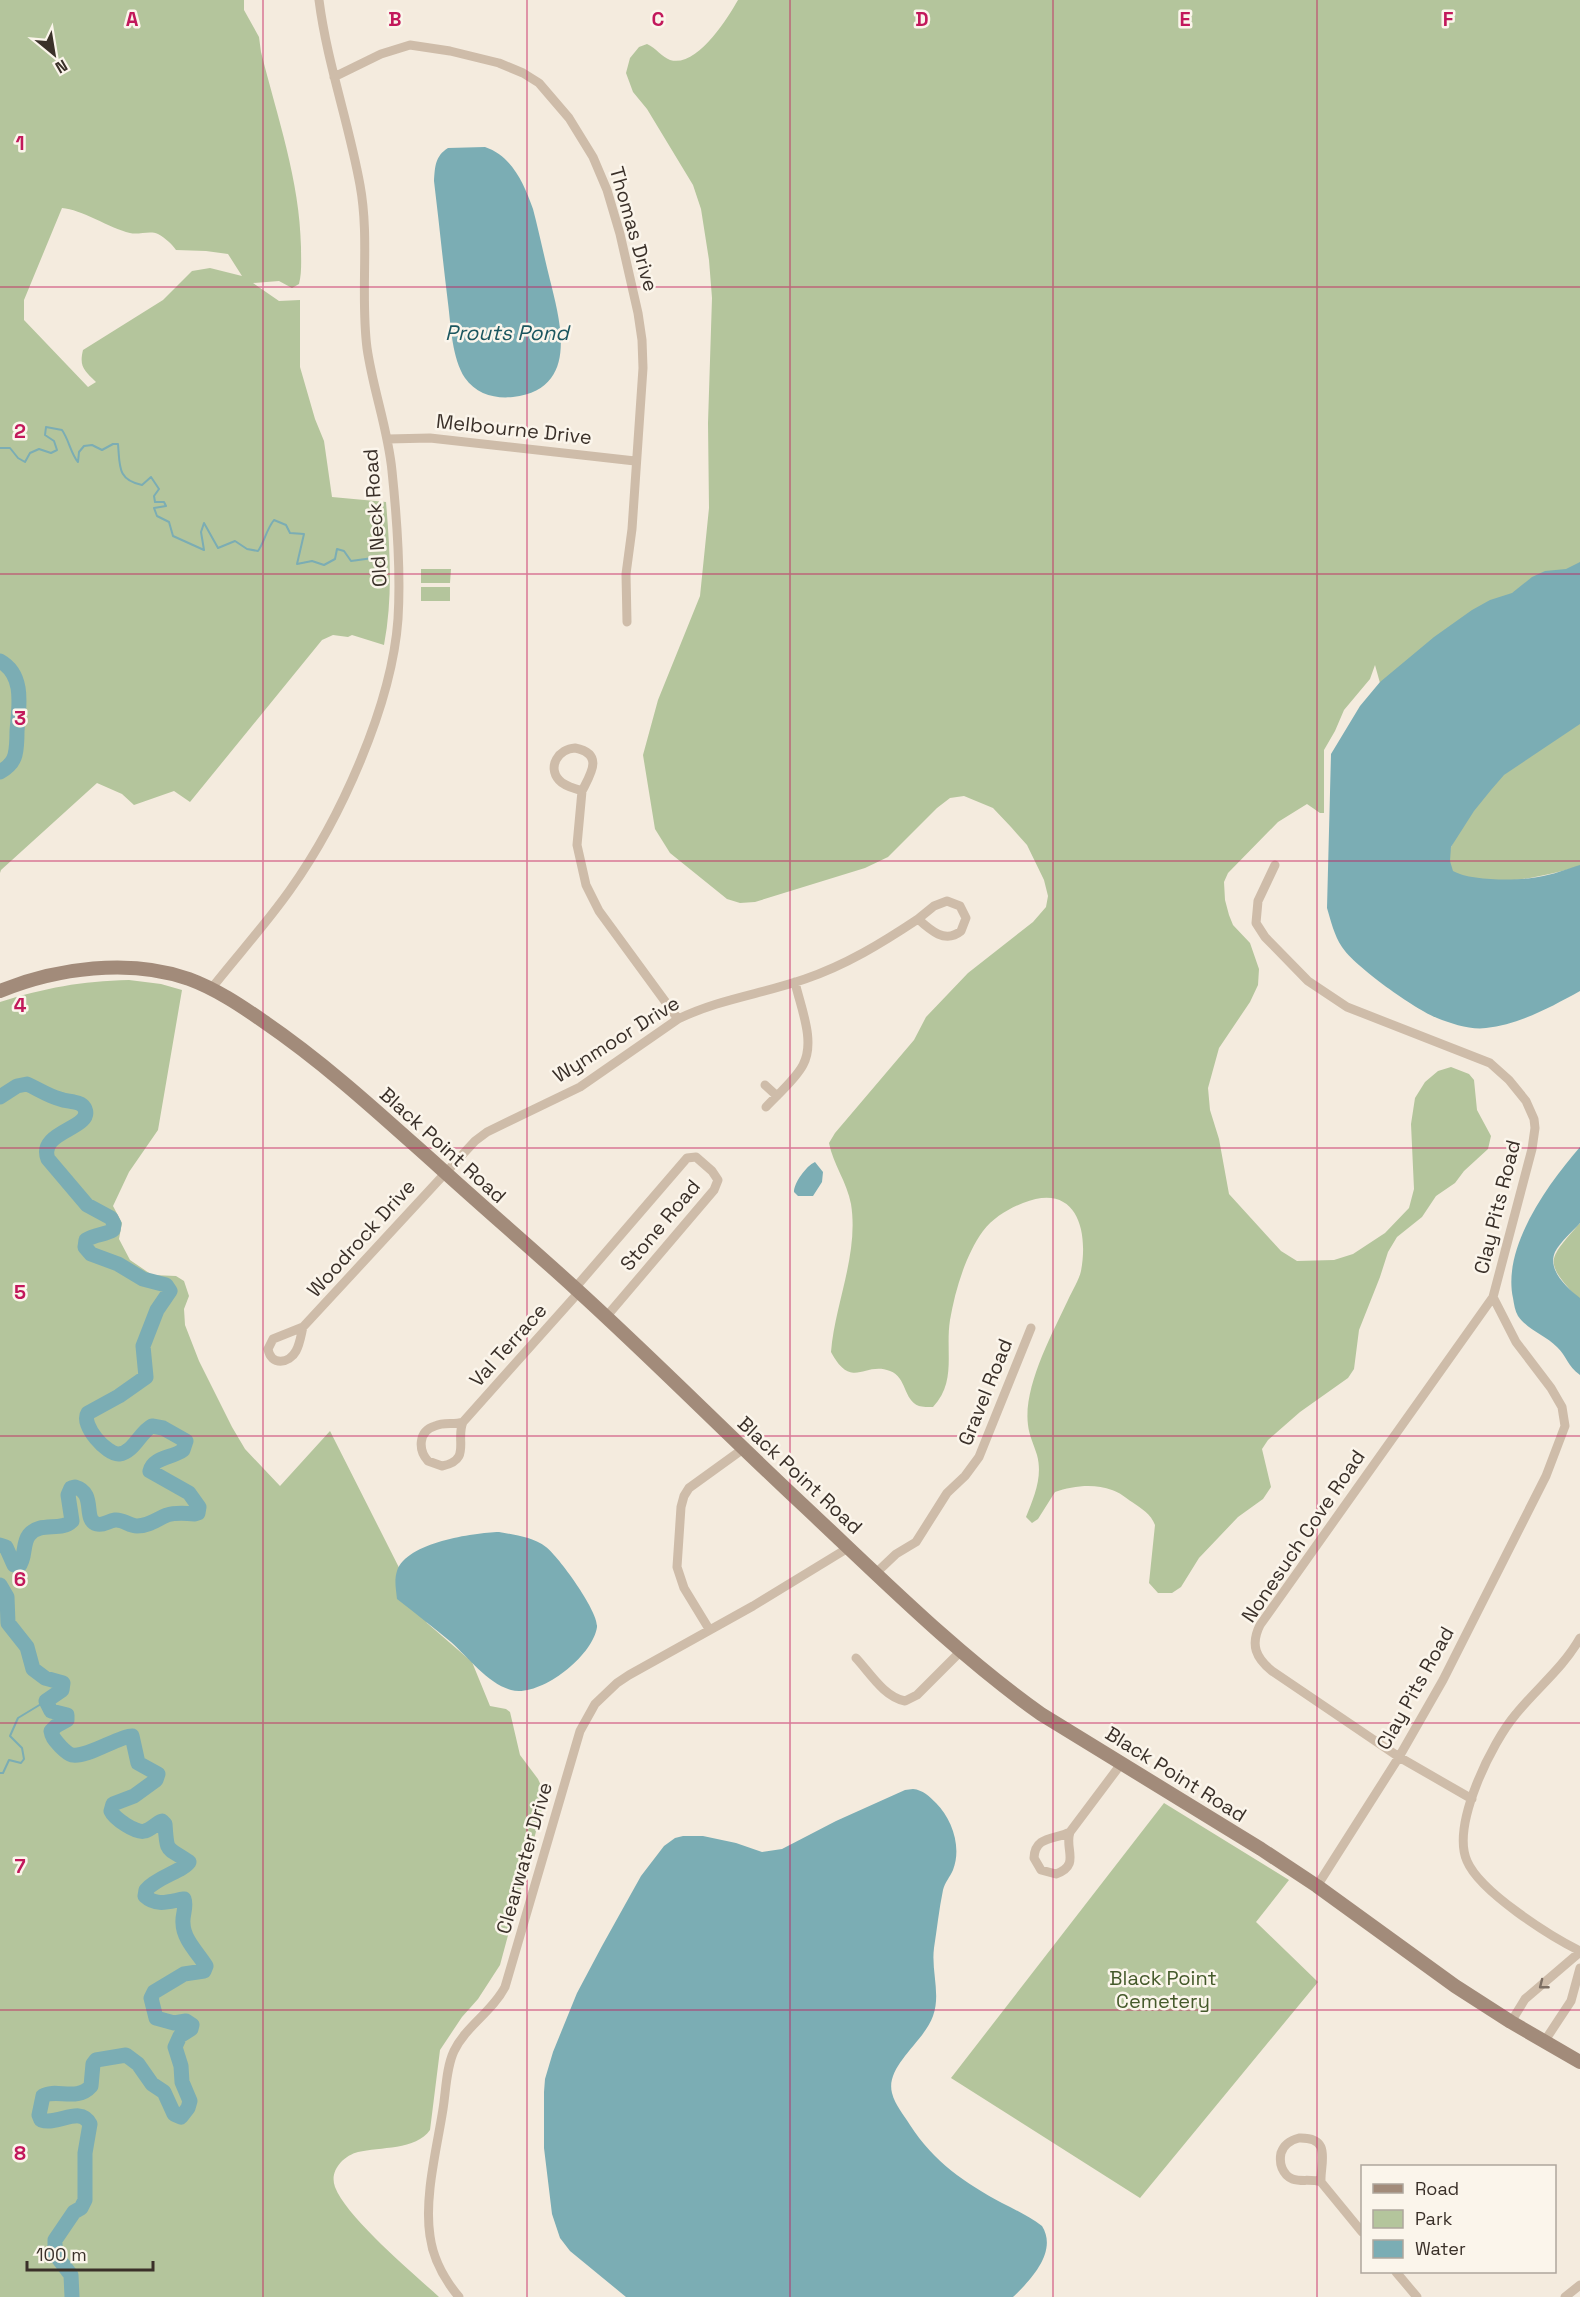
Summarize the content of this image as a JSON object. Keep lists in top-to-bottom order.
{
  "streets": {
    "main road": ["Black Point Road"],
    "street": [
      "Thomas Drive",
      "Melbourne Drive",
      "Old Neck Road",
      "Wynmoor Drive",
      "Clay Pits Road",
      "Stone Road",
      "Woodrock Drive",
      "Val Terrace",
      "Gravel Road",
      "Nonesuch Cove Road",
      "Clearwater Drive"
    ]
  },
  "crossings": [
    ["Thomas Drive", "Melbourne Drive"],
    ["Thomas Drive", "Old Neck Road"],
    ["Melbourne Drive", "Old Neck Road"],
    ["Old Neck Road", "Black Point Road"],
    ["Wynmoor Drive", "Black Point Road"],
    ["Wynmoor Drive", "Woodrock Drive"],
    ["Black Point Road", "Clay Pits Road"],
    ["Black Point Road", "Stone Road"],
    ["Black Point Road", "Woodrock Drive"],
    ["Black Point Road", "Val Terrace"],
    ["Black Point Road", "Gravel Road"],
    ["Black Point Road", "Clearwater Drive"],
    ["Clay Pits Road", "Nonesuch Cove Road"],
    ["Stone Road", "Val Terrace"]
  ],
  "water": ["Prouts Pond"],
  "parks": ["Black Point Cemetery"],
  "legend": ["Road", "Park", "Water"],
  "scale_bar": "100 m",
  "north": "bottom right",
  "grid": {
    "columns": [
      "A",
      "B",
      "C",
      "D",
      "E",
      "F"
    ],
    "rows": [
      "1",
      "2",
      "3",
      "4",
      "5",
      "6",
      "7",
      "8"
    ]
  }
}
